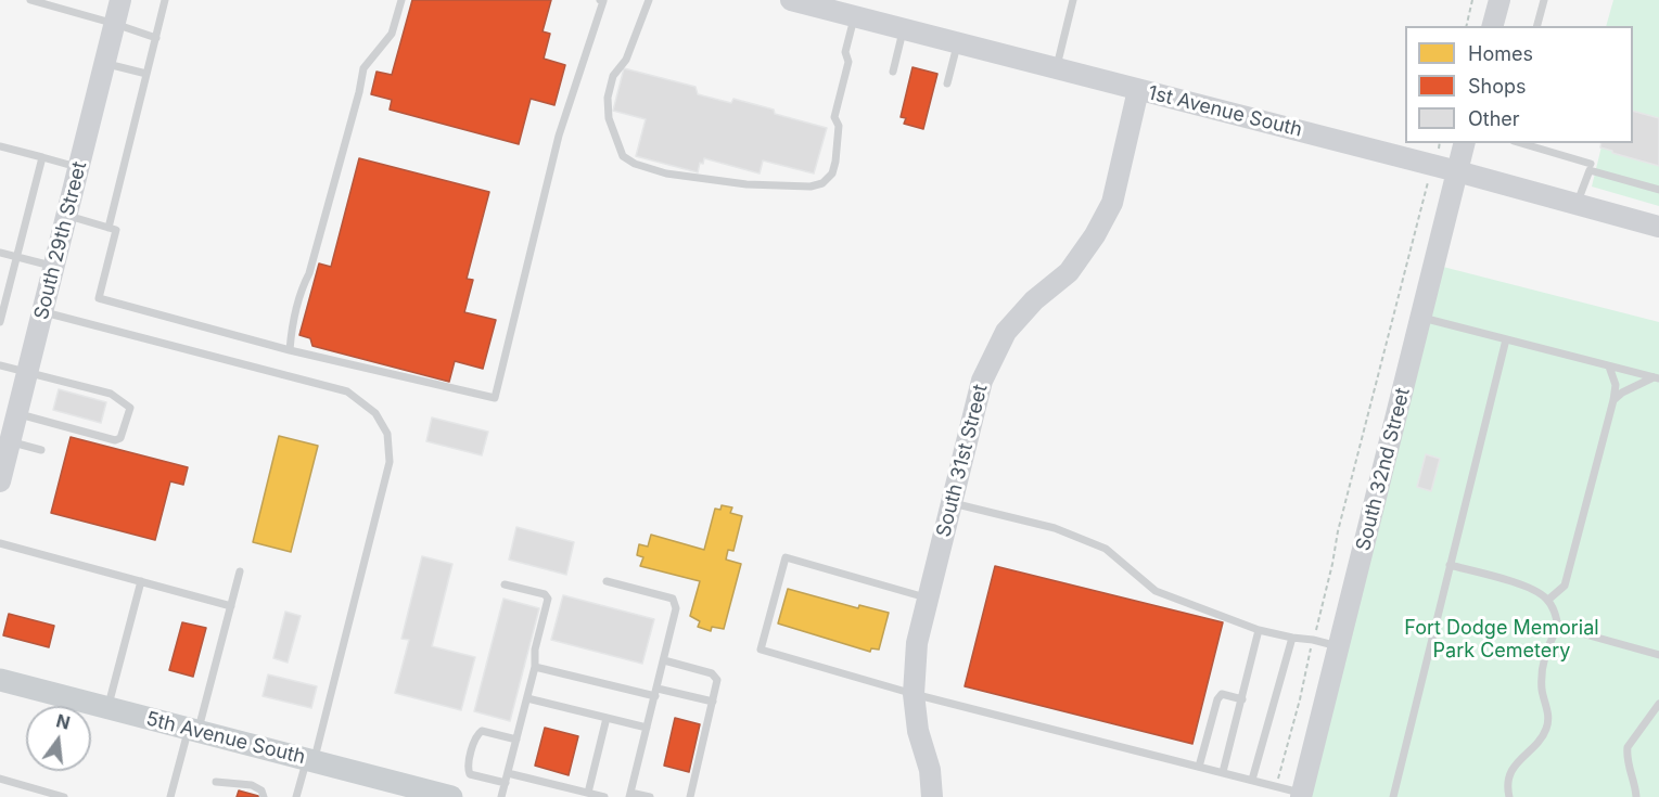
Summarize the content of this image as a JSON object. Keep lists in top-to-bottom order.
{
  "streets": {
    "main road": ["5th Avenue South"],
    "street": [
      "1st Avenue South",
      "South 29th Street",
      "South 31st Street",
      "South 32nd Street"
    ]
  },
  "crossings": [
    ["1st Avenue South", "South 31st Street"],
    ["1st Avenue South", "South 32nd Street"]
  ],
  "parks": ["Fort Dodge Memorial Park Cemetery"],
  "legend": ["Homes", "Shops", "Other"],
  "north": "top"
}
